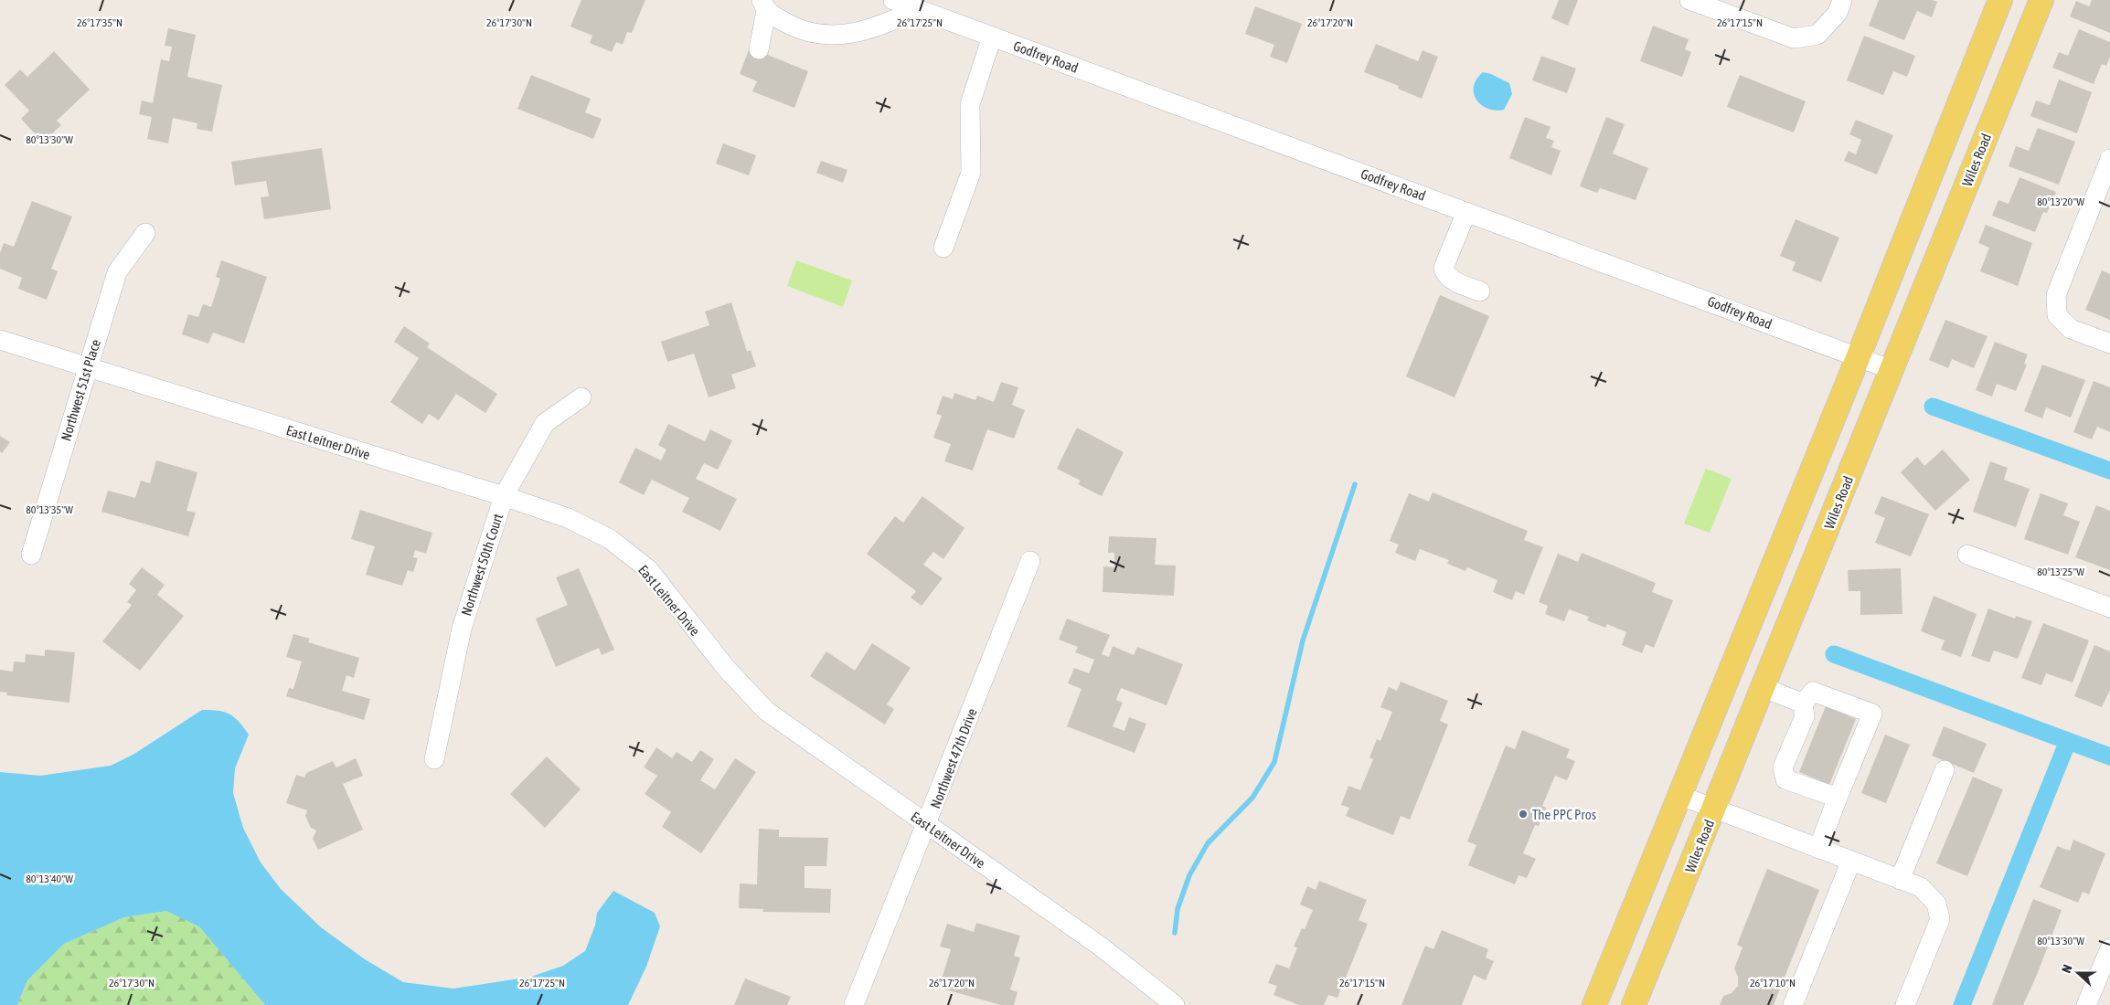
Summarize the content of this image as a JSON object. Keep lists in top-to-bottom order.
{
  "streets": {
    "main road": ["Wiles Road"],
    "street": [
      "Godfrey Road",
      "Northwest 51st Place",
      "East Leitner Drive",
      "Northwest 50th Court",
      "Northwest 47th Drive"
    ]
  },
  "crossings": [
    ["Godfrey Road", "Wiles Road"],
    ["Northwest 51st Place", "East Leitner Drive"],
    ["East Leitner Drive", "Northwest 50th Court"],
    ["East Leitner Drive", "Northwest 47th Drive"]
  ],
  "places": ["The PPC Pros"],
  "north": "left",
  "coordinates": [
    "26°17'25\"N",
    "26°17'35\"N",
    "26°17'30\"N",
    "26°17'20\"N",
    "26°17'15\"N",
    "80°13'30\"W",
    "80°13'20\"W",
    "80°13'35\"W",
    "80°13'25\"W",
    "80°13'40\"W",
    "26°17'10\"N"
  ]
}
